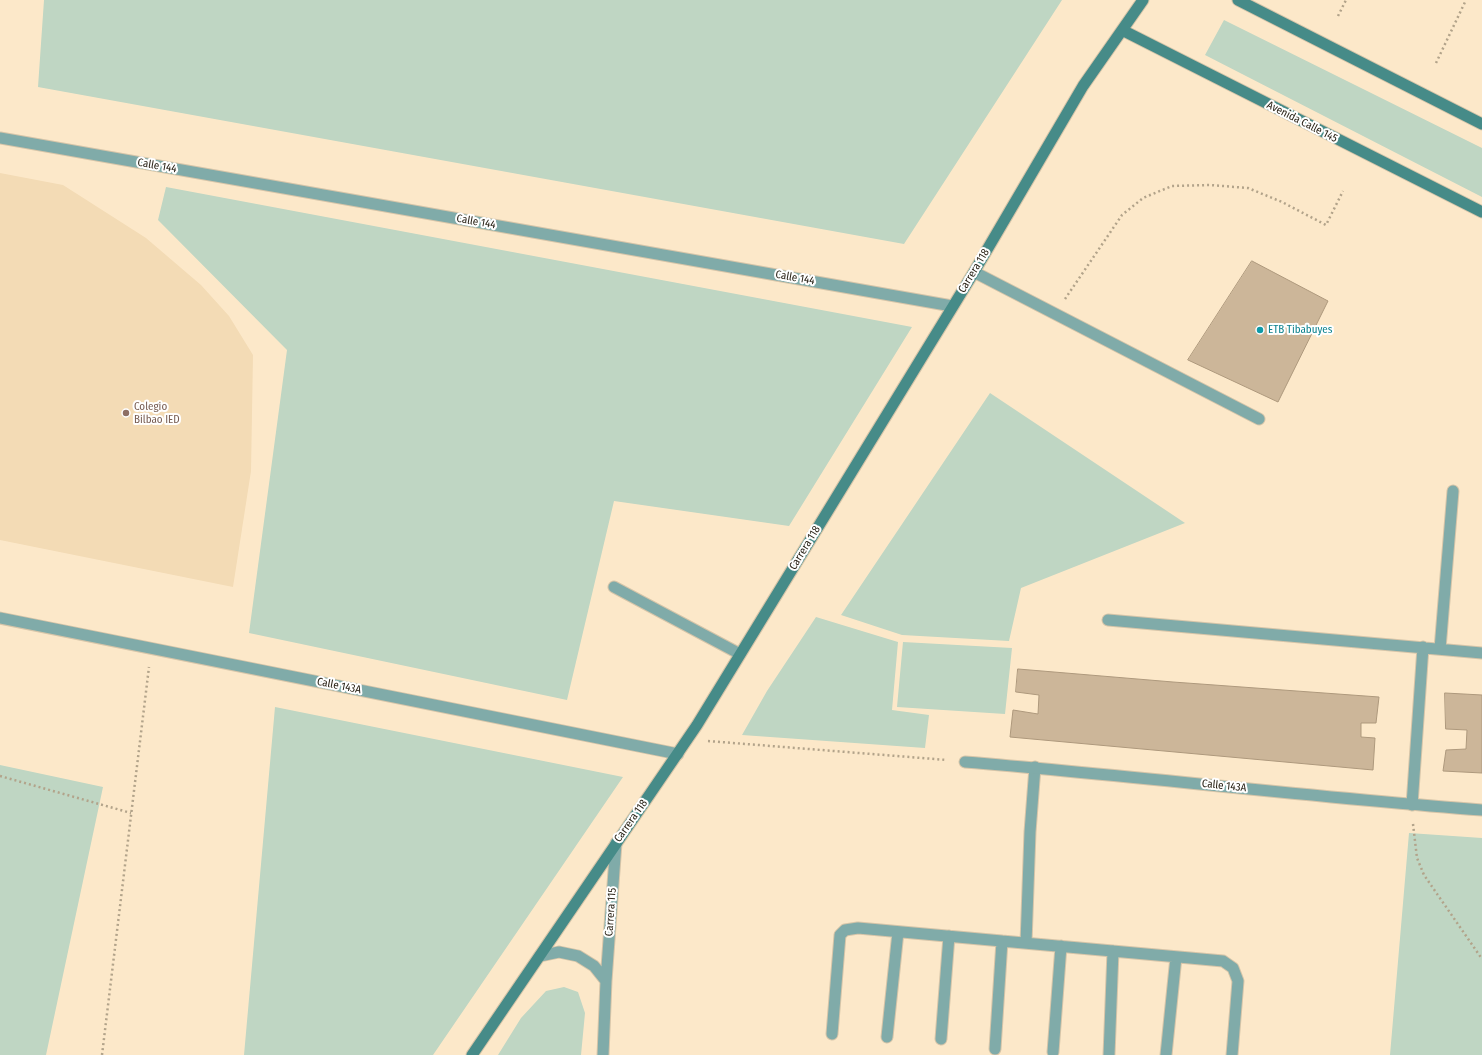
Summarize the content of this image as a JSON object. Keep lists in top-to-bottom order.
{
  "streets": {
    "main road": ["Avenida Calle 145", "Carrera 118"],
    "street": ["Calle 144", "Calle 143A", "Carrera 115"]
  },
  "crossings": [
    ["Avenida Calle 145", "Carrera 118"],
    ["Calle 144", "Carrera 118"],
    ["Carrera 118", "Calle 143A"],
    ["Carrera 118", "Carrera 115"]
  ],
  "places": ["ETB Tibabuyes", "Colegio Bilbao IED"]
}
